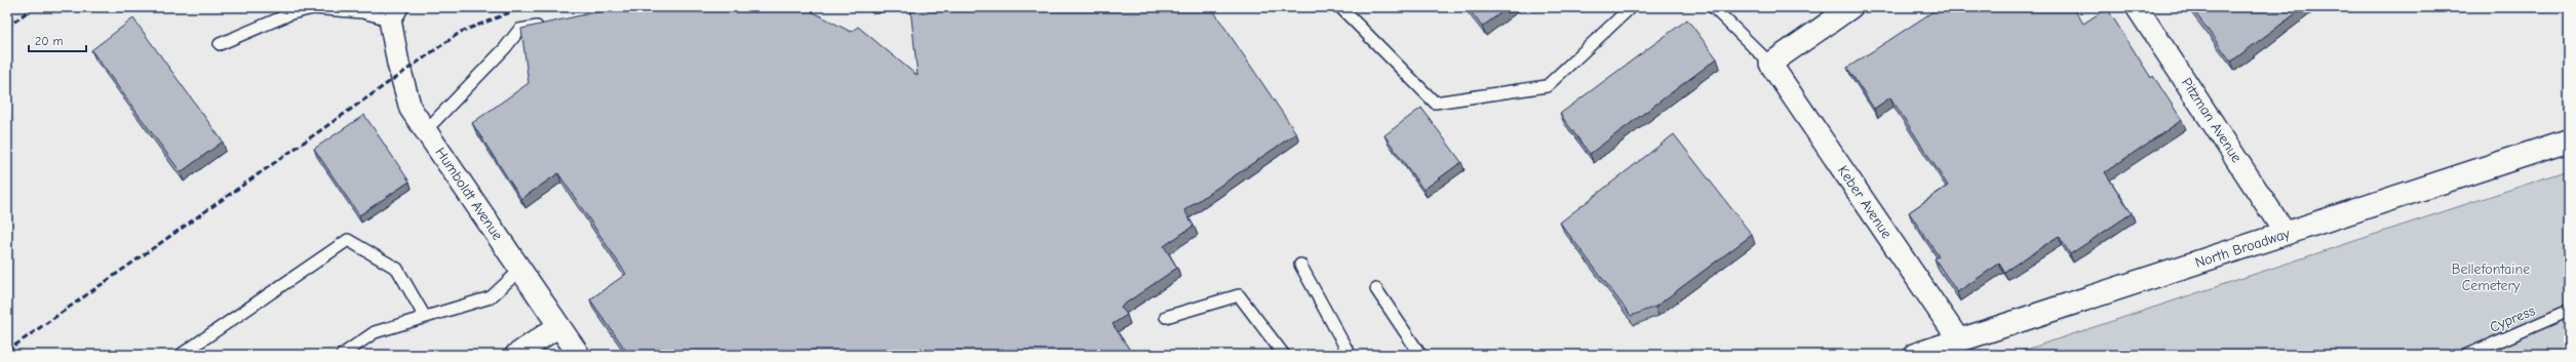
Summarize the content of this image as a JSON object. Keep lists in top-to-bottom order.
{
  "streets": {
    "main road": ["North Broadway"],
    "street": ["Pitzman Avenue", "Humboldt Avenue", "Keber Avenue"],
    "lane": ["Cypress"]
  },
  "crossings": [
    ["Pitzman Avenue", "North Broadway"],
    ["Keber Avenue", "North Broadway"]
  ],
  "parks": ["Bellefontaine Cemetery"],
  "scale_bar": "20 m"
}
